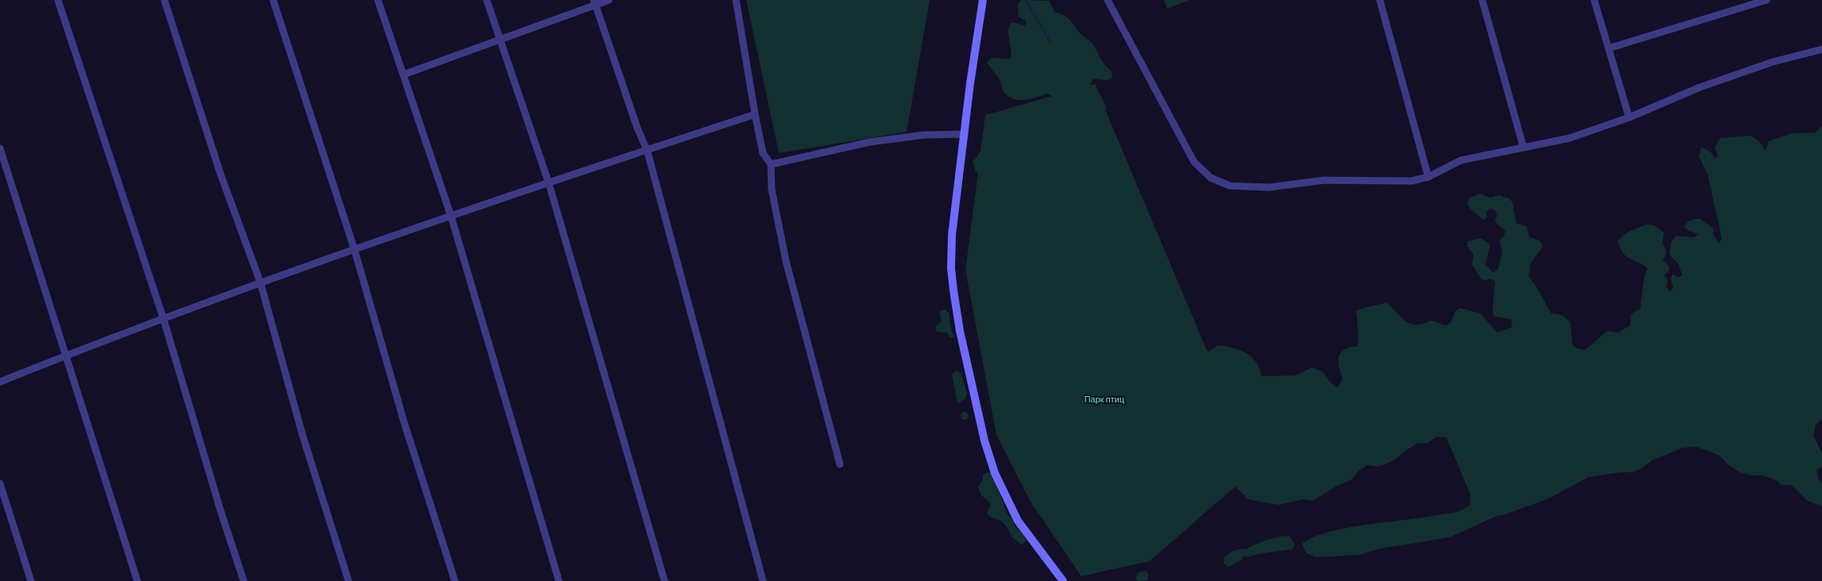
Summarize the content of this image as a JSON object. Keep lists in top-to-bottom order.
{
  "parks": ["Парк птиц"]
}
